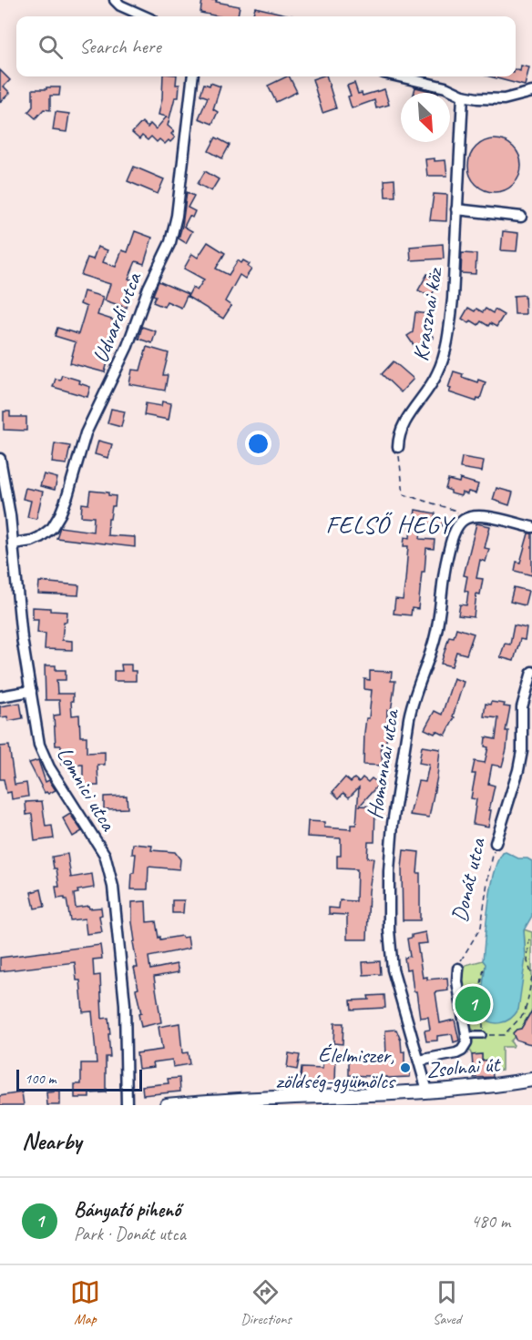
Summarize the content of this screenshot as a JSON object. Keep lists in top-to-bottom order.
{
  "streets": {
    "street": [
      "Krasznai köz",
      "Udvardi utca",
      "Homonnai utca",
      "Lomnici utca",
      "Donát utca",
      "Zsolnai út"
    ]
  },
  "crossings": [
    ["Udvardi utca", "Lomnici utca"],
    ["Homonnai utca", "Zsolnai út"]
  ],
  "districts": ["FELSŐ HEGY"],
  "places": ["Élelmiszer, zöldség-gyümölcs"],
  "scale_bar": "100 m",
  "north": "bottom right",
  "page": {
    "search": "Search here",
    "pins": "1",
    "scale": "100 m",
    "heading": "Nearby",
    "list": [
      {
        "mark": "1",
        "name": "Bányató pihenő",
        "note": "Park · Donát utca",
        "value": "480 m"
      }
    ],
    "nav": ["Map", "Directions", "Saved"]
  }
}
